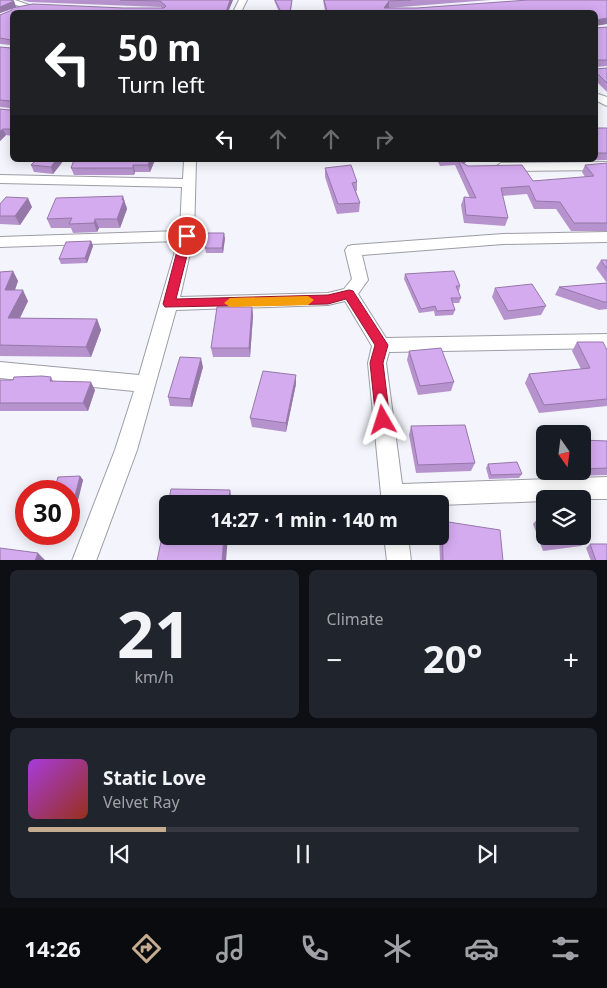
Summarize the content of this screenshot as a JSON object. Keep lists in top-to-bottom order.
{
  "north": "bottom",
  "page": {
    "turn": ["50 m", "Turn left"],
    "limit": "30",
    "trip": "14:27 · 1 min · 140 m",
    "tile": [
      ["21", "km/h"],
      "Climate"
    ],
    "heat": ["−", "20°", "+"],
    "song": ["Static Love", "Velvet Ray"],
    "tabs": "14:26"
  }
}
